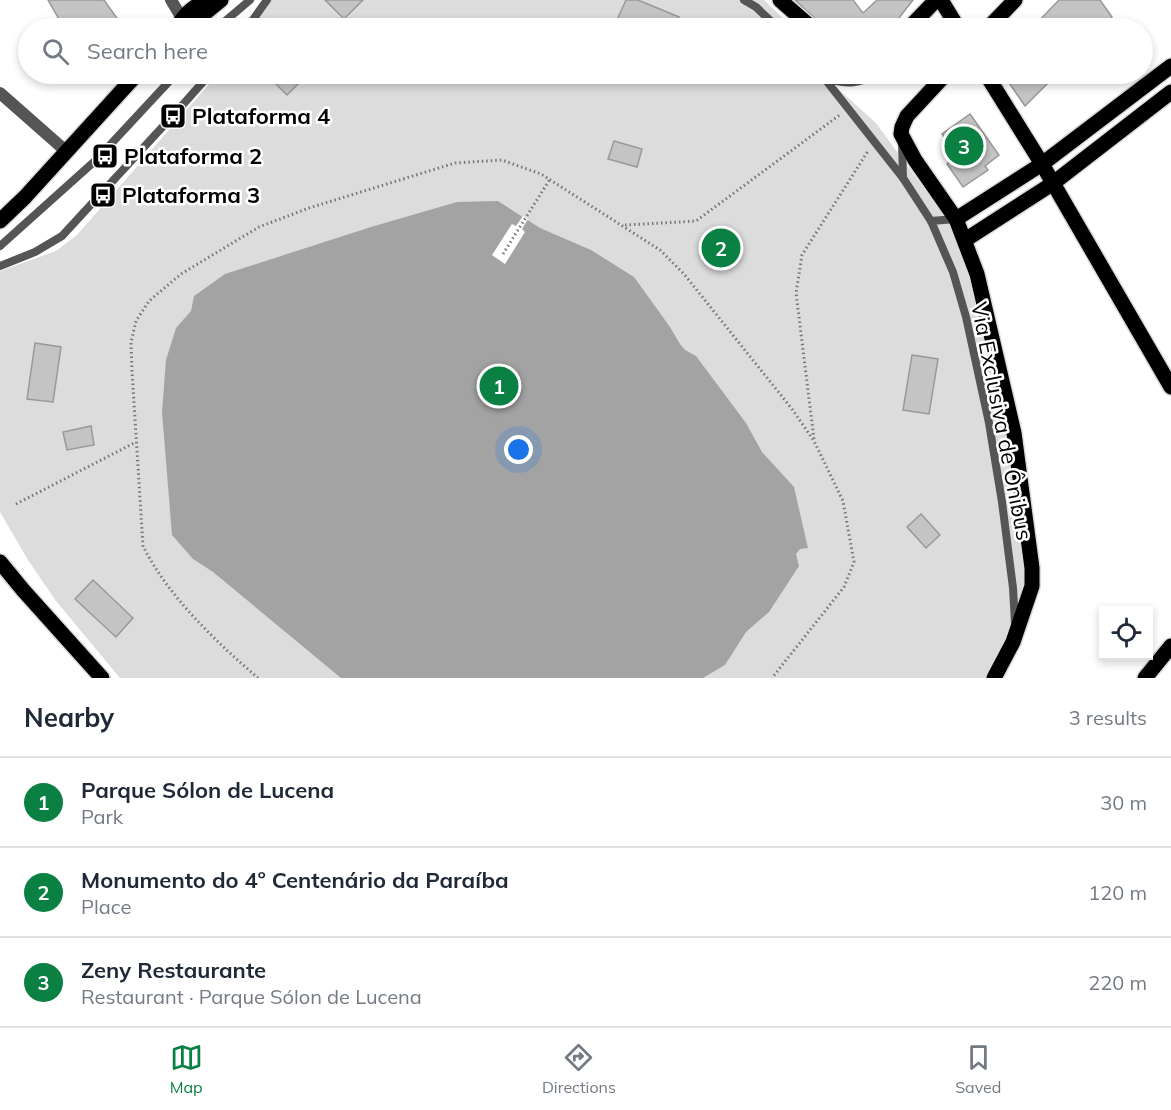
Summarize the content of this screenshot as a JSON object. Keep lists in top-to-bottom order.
{
  "streets": {
    "lane": ["Via Exclusiva de Ônibus"]
  },
  "places": {
    "bus stop": ["Plataforma 4", "Plataforma 2", "Plataforma 3"]
  },
  "page": {
    "search": "Search here",
    "pins": ["3", "2", "1"],
    "heading": ["Nearby", "3 results"],
    "list": [
      {
        "mark": "1",
        "name": "Parque Sólon de Lucena",
        "note": "Park",
        "value": "30 m"
      },
      {
        "mark": "2",
        "name": "Monumento do 4º Centenário da Paraíba",
        "note": "Place",
        "value": "120 m"
      },
      {
        "mark": "3",
        "name": "Zeny Restaurante",
        "note": "Restaurant · Parque Sólon de Lucena",
        "value": "220 m"
      }
    ],
    "nav": ["Map", "Directions", "Saved"]
  }
}
